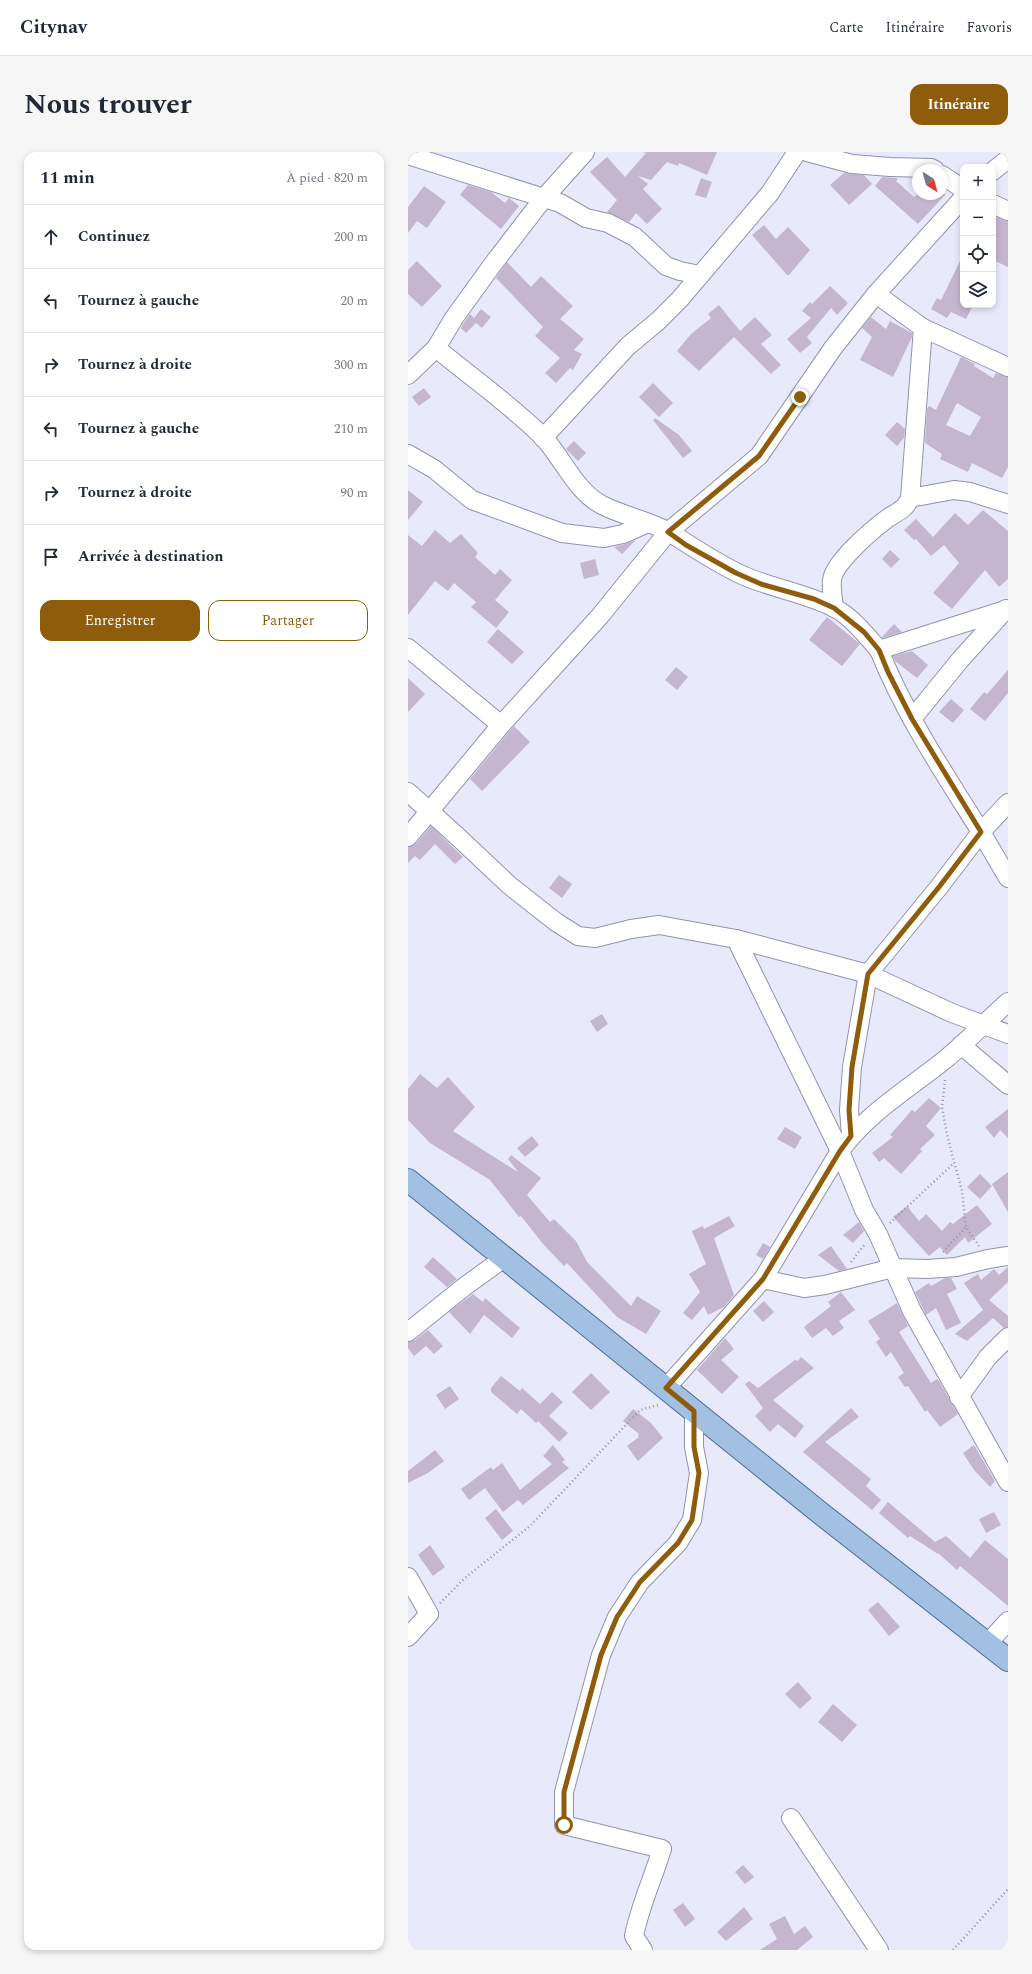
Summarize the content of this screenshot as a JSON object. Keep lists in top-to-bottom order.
{
  "north": "bottom right",
  "page": {
    "header": "Citynav",
    "nav": ["Carte", "Itinéraire", "Favoris"],
    "title": "Nous trouver",
    "buttons": [
      "Itinéraire",
      ["Enregistrer", "Partager"]
    ],
    "heading": ["11 min", "À pied · 820 m"],
    "map_buttons": ["+", "−"],
    "list": [
      ["Continuez", "200 m"],
      ["Tournez à gauche", "20 m"],
      ["Tournez à droite", "300 m"],
      ["Tournez à gauche", "210 m"],
      ["Tournez à droite", "90 m"],
      "Arrivée à destination"
    ]
  }
}
